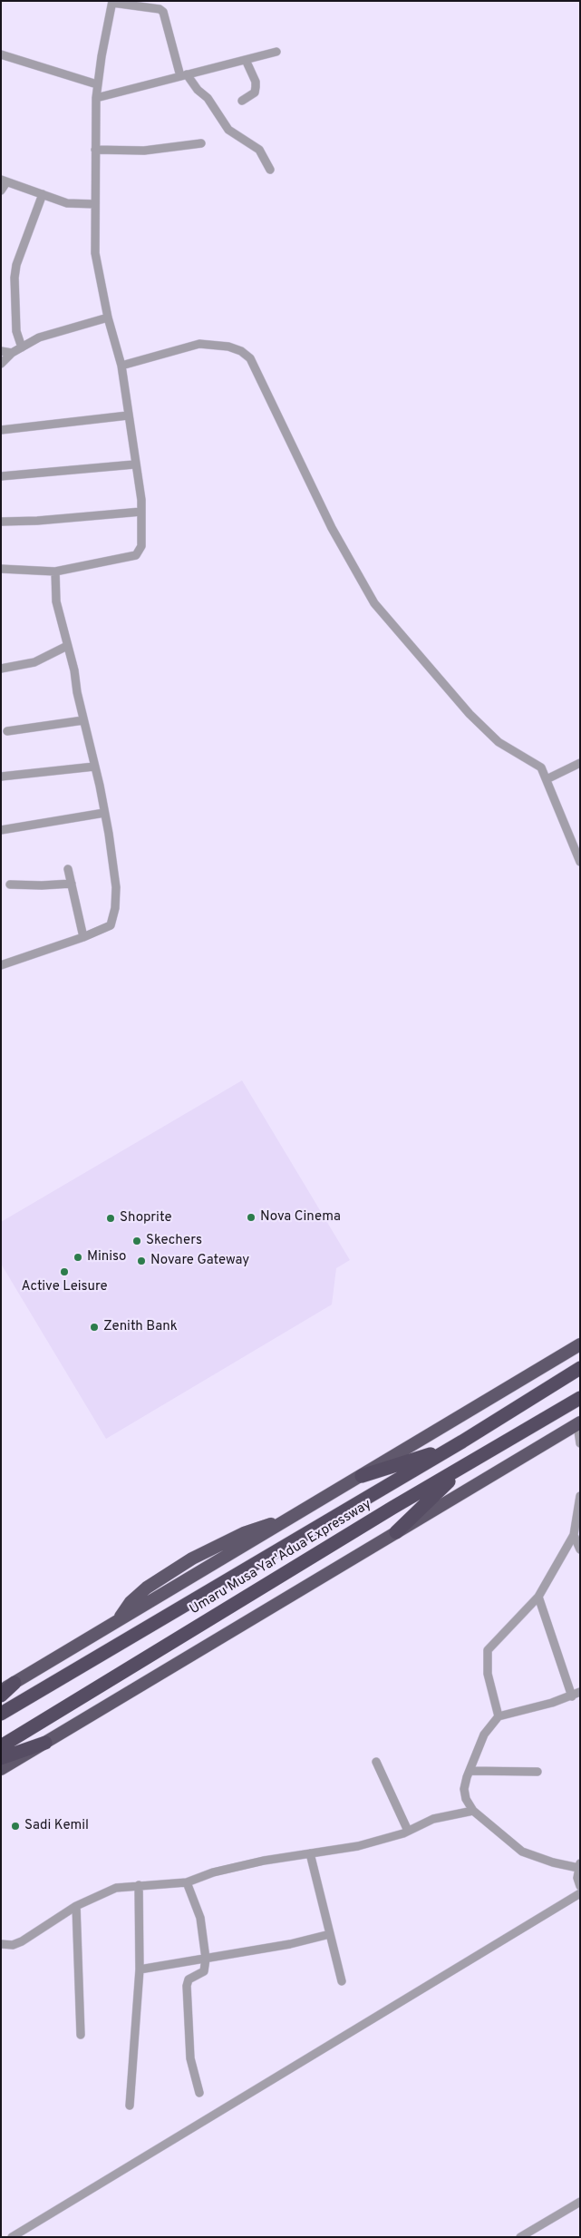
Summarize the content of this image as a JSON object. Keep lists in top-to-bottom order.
{
  "streets": {
    "highway": ["Umaru Musa Yar'Adua Expressway"]
  },
  "places": [
    "Nova Cinema",
    "Shoprite",
    "Skechers",
    "Miniso",
    "Novare Gateway",
    "Active Leisure",
    "Zenith Bank",
    "Sadi Kemil"
  ]
}
